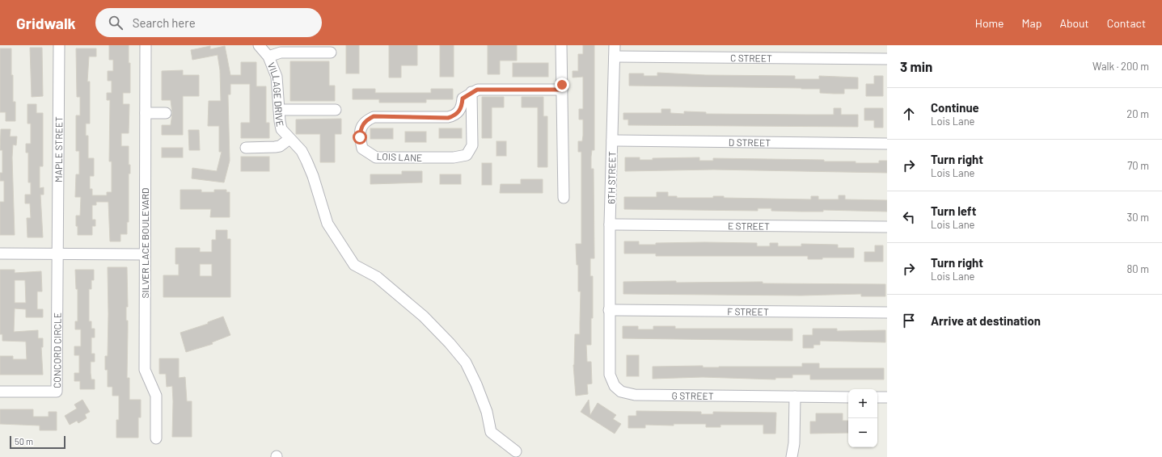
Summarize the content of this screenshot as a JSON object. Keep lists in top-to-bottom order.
{
  "streets": {
    "street": [
      "C STREET",
      "VILLAGE DRIVE",
      "D STREET",
      "MAPLE STREET",
      "LOIS LANE",
      "6TH STREET",
      "E STREET",
      "SILVER LACE BOULEVARD",
      "F STREET",
      "CONCORD CIRCLE",
      "G STREET"
    ]
  },
  "crossings": [
    ["C STREET", "6TH STREET"],
    ["D STREET", "6TH STREET"],
    ["MAPLE STREET", "CONCORD CIRCLE"],
    ["6TH STREET", "E STREET"],
    ["6TH STREET", "F STREET"],
    ["6TH STREET", "G STREET"],
    ["F STREET", "G STREET"]
  ],
  "scale_bar": "50 m",
  "page": {
    "header": "Gridwalk",
    "search": "Search here",
    "nav": [
      "Home",
      "Map",
      "About",
      "Contact"
    ],
    "heading": ["3 min", "Walk · 200 m"],
    "list": [
      ["Continue", "Lois Lane", "20 m"],
      ["Turn right", "Lois Lane", "70 m"],
      ["Turn left", "Lois Lane", "30 m"],
      ["Turn right", "Lois Lane", "80 m"],
      "Arrive at destination"
    ],
    "map_buttons": ["+", "−"],
    "scale": "50 m"
  }
}
